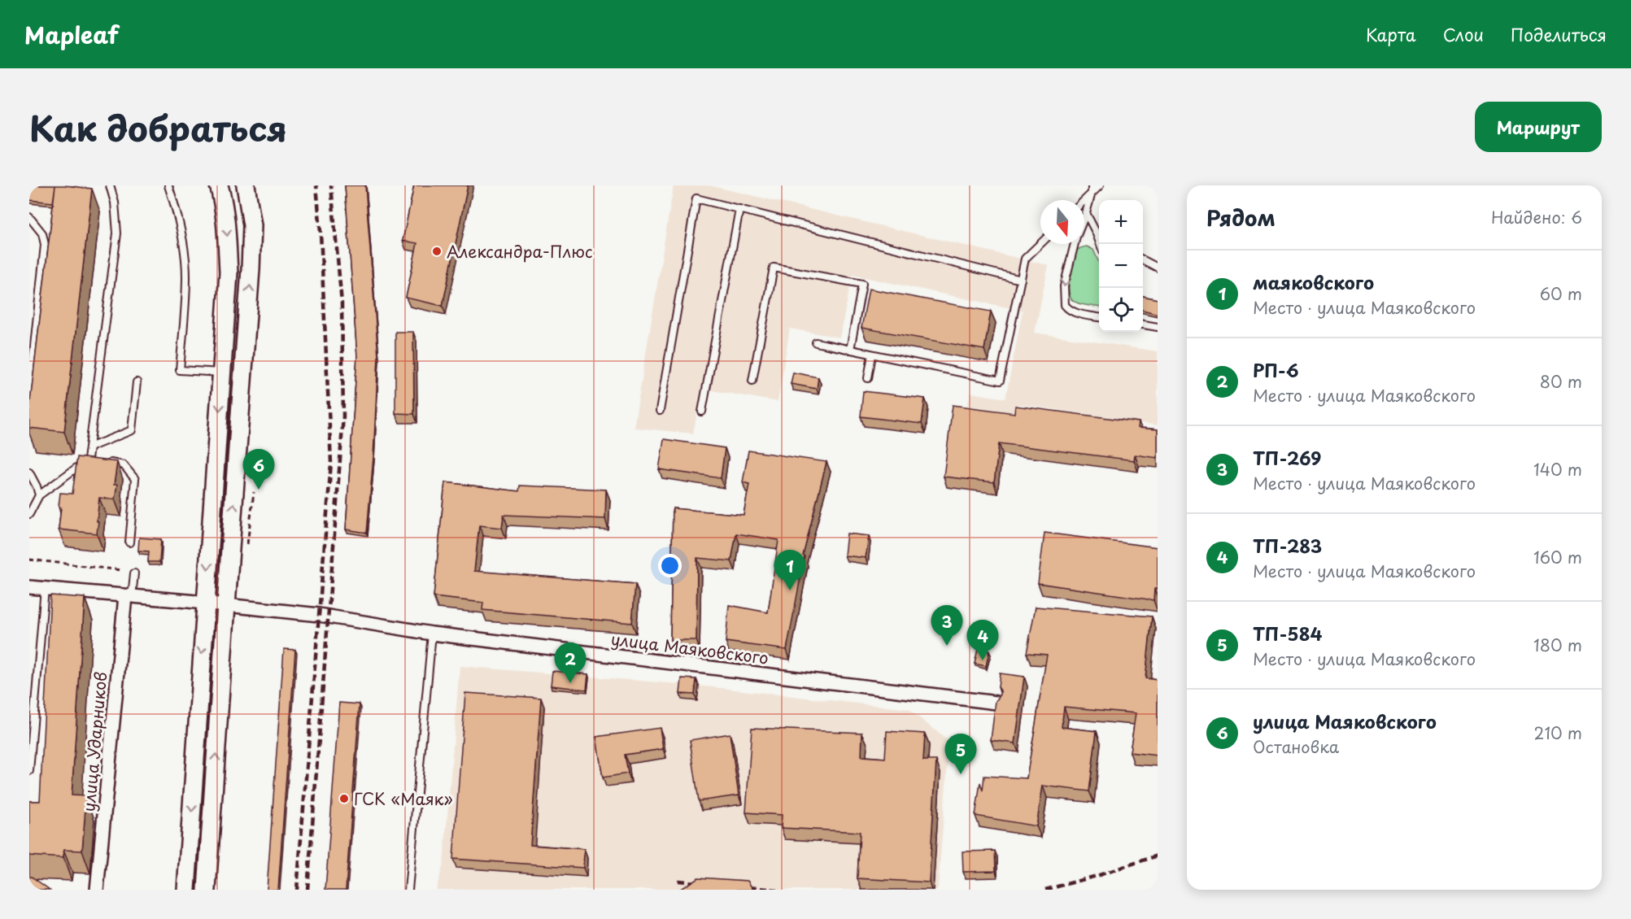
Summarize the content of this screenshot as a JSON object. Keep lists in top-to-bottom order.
{
  "streets": {
    "street": ["улица Маяковского", "улица Ударников"]
  },
  "crossings": [
    ["улица Маяковского", "улица Ударников"]
  ],
  "places": ["Александра-Плюс", "ГСК «Маяк»"],
  "north": "bottom",
  "page": {
    "header": "Mapleaf",
    "nav": ["Карта", "Слои", "Поделиться"],
    "title": "Как добраться",
    "buttons": "Маршрут",
    "heading": ["Рядом", "Найдено: 6"],
    "map_buttons": ["+", "−"],
    "list": [
      {
        "mark": "1",
        "name": "маяковского",
        "note": "Место · улица Маяковского",
        "value": "60 m"
      },
      {
        "mark": "2",
        "name": "РП-6",
        "note": "Место · улица Маяковского",
        "value": "80 m"
      },
      {
        "mark": "3",
        "name": "ТП-269",
        "note": "Место · улица Маяковского",
        "value": "140 m"
      },
      {
        "mark": "4",
        "name": "ТП-283",
        "note": "Место · улица Маяковского",
        "value": "160 m"
      },
      {
        "mark": "5",
        "name": "ТП-584",
        "note": "Место · улица Маяковского",
        "value": "180 m"
      },
      {
        "mark": "6",
        "name": "улица Маяковского",
        "note": "Остановка",
        "value": "210 m"
      }
    ],
    "pins": [
      "6",
      "1",
      "3",
      "4",
      "2",
      "5"
    ]
  }
}
